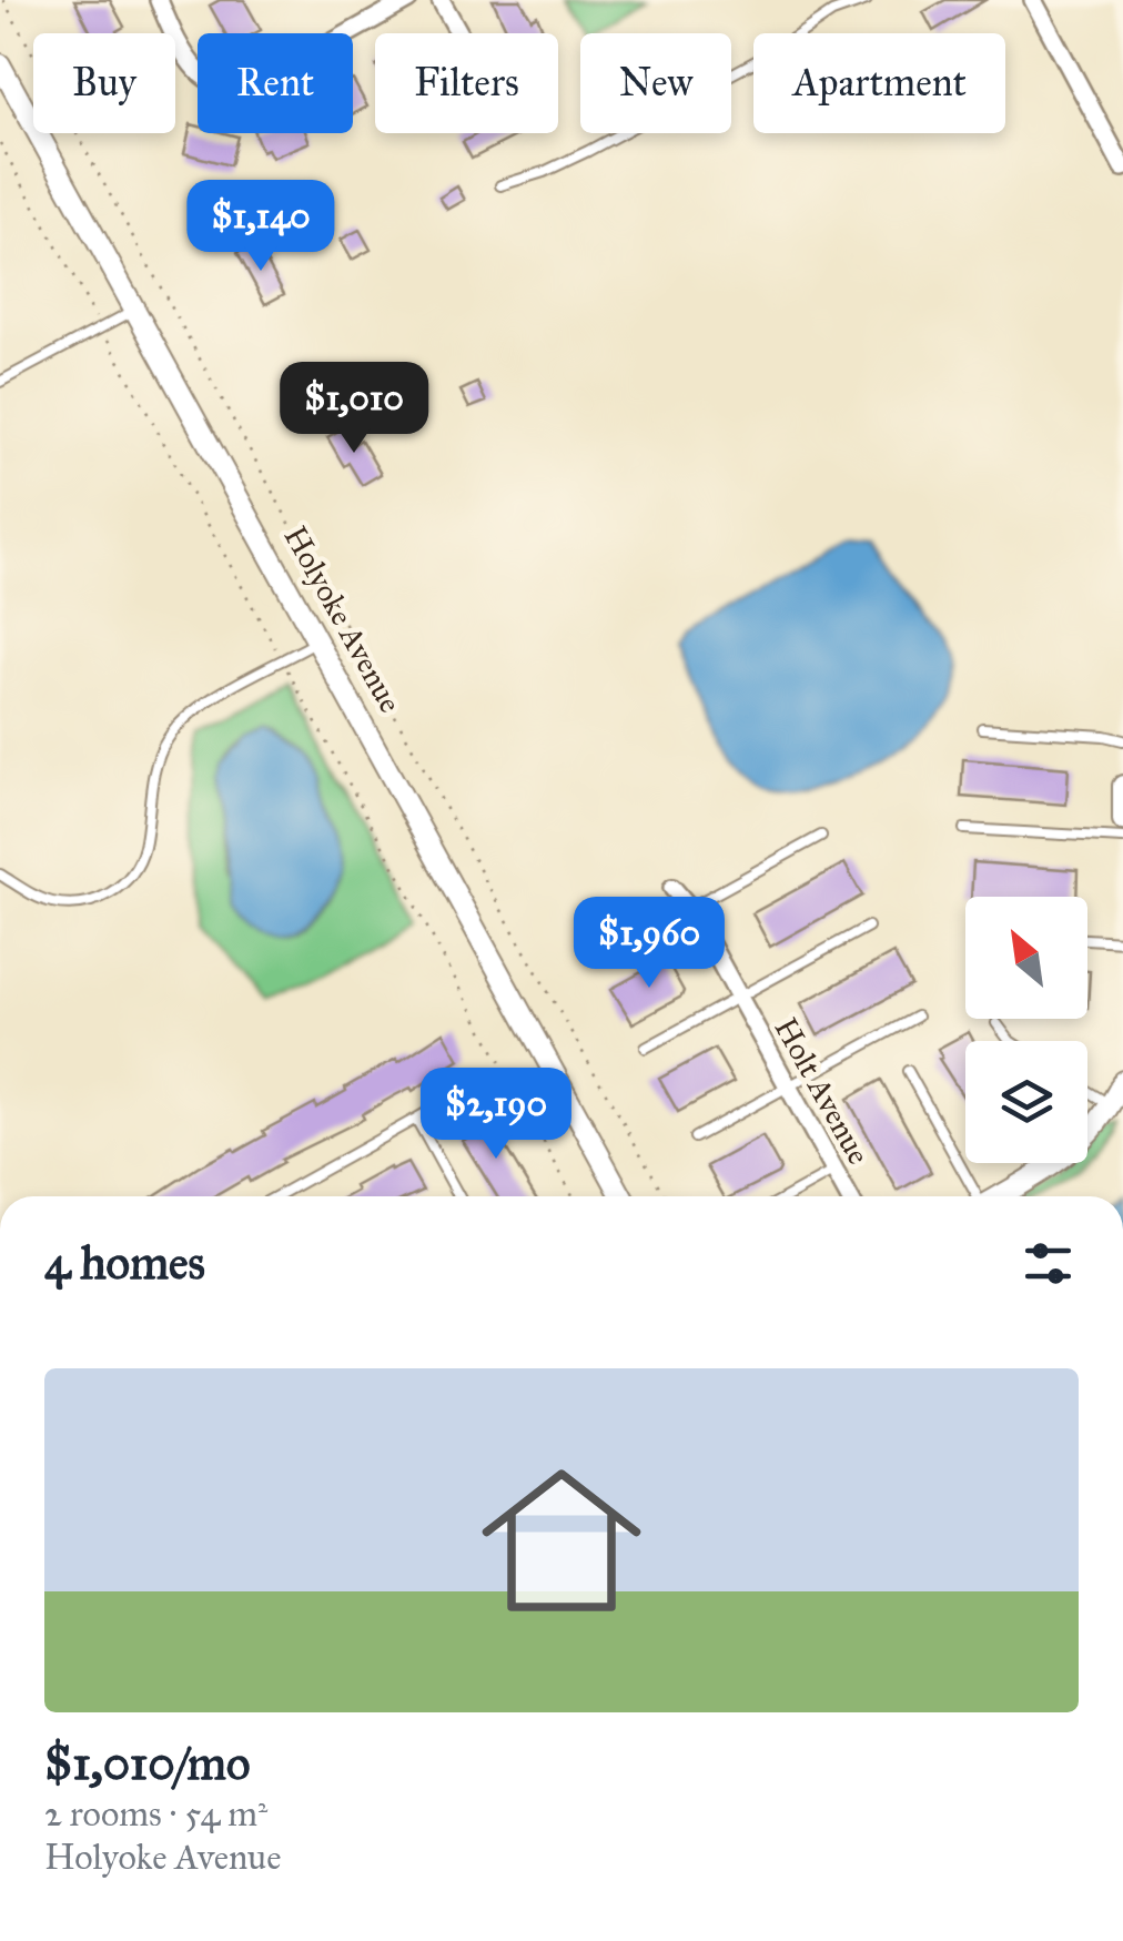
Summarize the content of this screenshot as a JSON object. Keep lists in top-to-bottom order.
{
  "streets": {
    "street": ["Holyoke Avenue", "Holt Avenue"]
  },
  "north": "top left",
  "page": {
    "chip": [
      "Buy",
      "Rent",
      "Filters",
      "New",
      "Apartment"
    ],
    "price": [
      "$1,140",
      "$1,010",
      "$1,960",
      "$2,190"
    ],
    "heading": "4 homes",
    "list": [
      {
        "name": "$1,010/mo",
        "note": "2 rooms · 54 m² · Holyoke Avenue"
      }
    ]
  }
}
